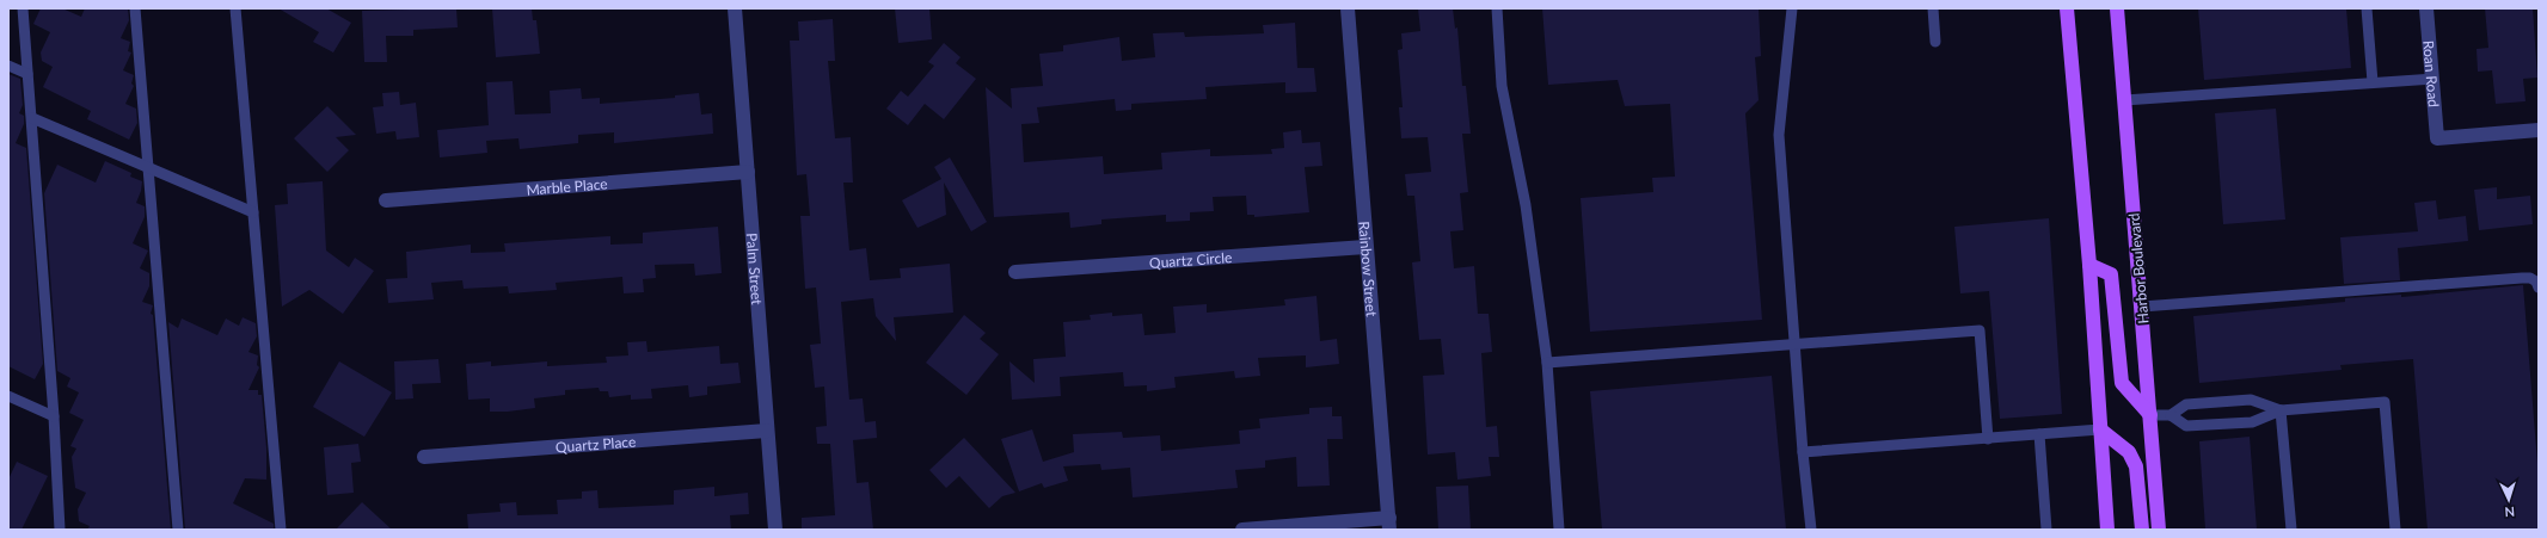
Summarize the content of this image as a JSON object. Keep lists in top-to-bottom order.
{
  "streets": {
    "main road": ["Harbor Boulevard"],
    "street": [
      "Roan Road",
      "Marble Place",
      "Quartz Circle",
      "Palm Street",
      "Rainbow Street",
      "Quartz Place"
    ]
  },
  "crossings": [
    ["Marble Place", "Palm Street"],
    ["Quartz Circle", "Rainbow Street"],
    ["Palm Street", "Quartz Place"]
  ],
  "north": "bottom"
}
